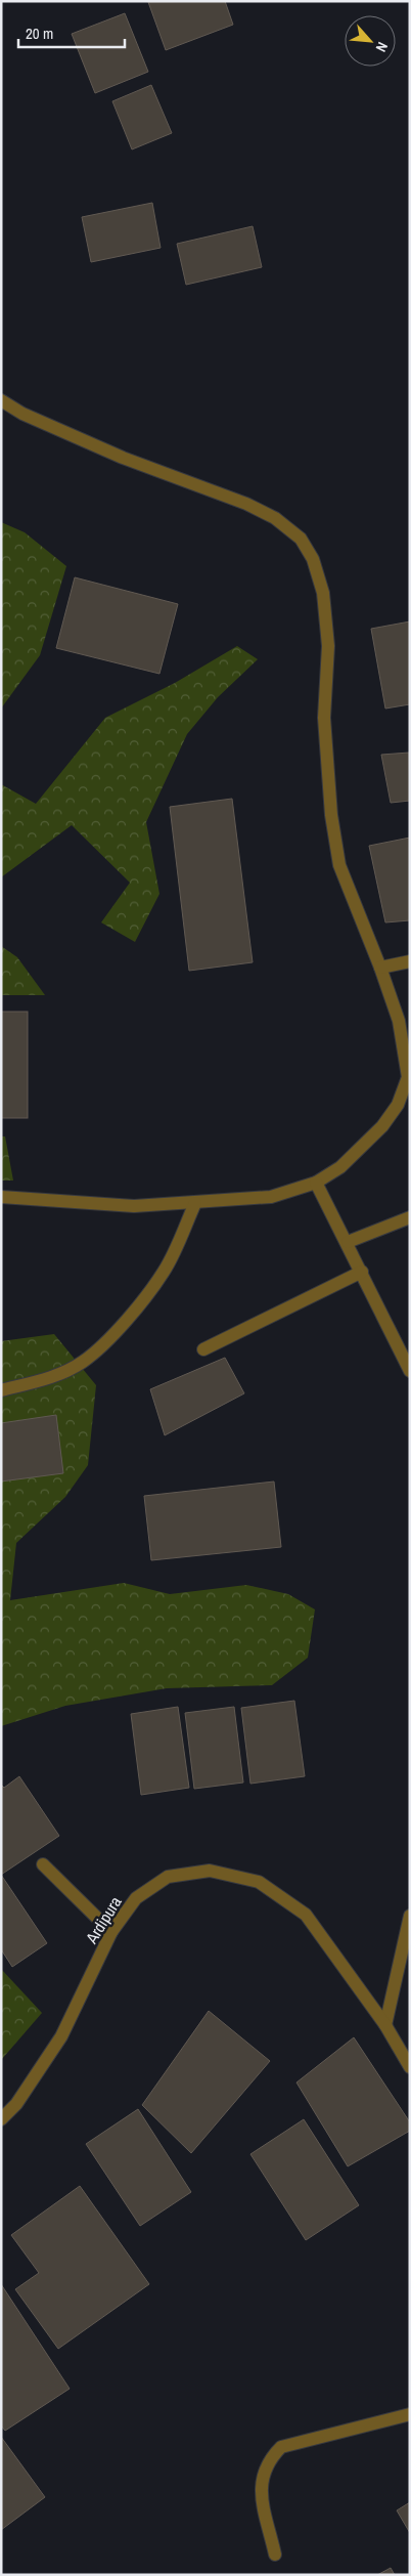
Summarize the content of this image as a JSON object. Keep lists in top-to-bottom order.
{
  "streets": {
    "street": ["Ardipura"]
  },
  "scale_bar": "20 m",
  "north": "bottom right"
}
